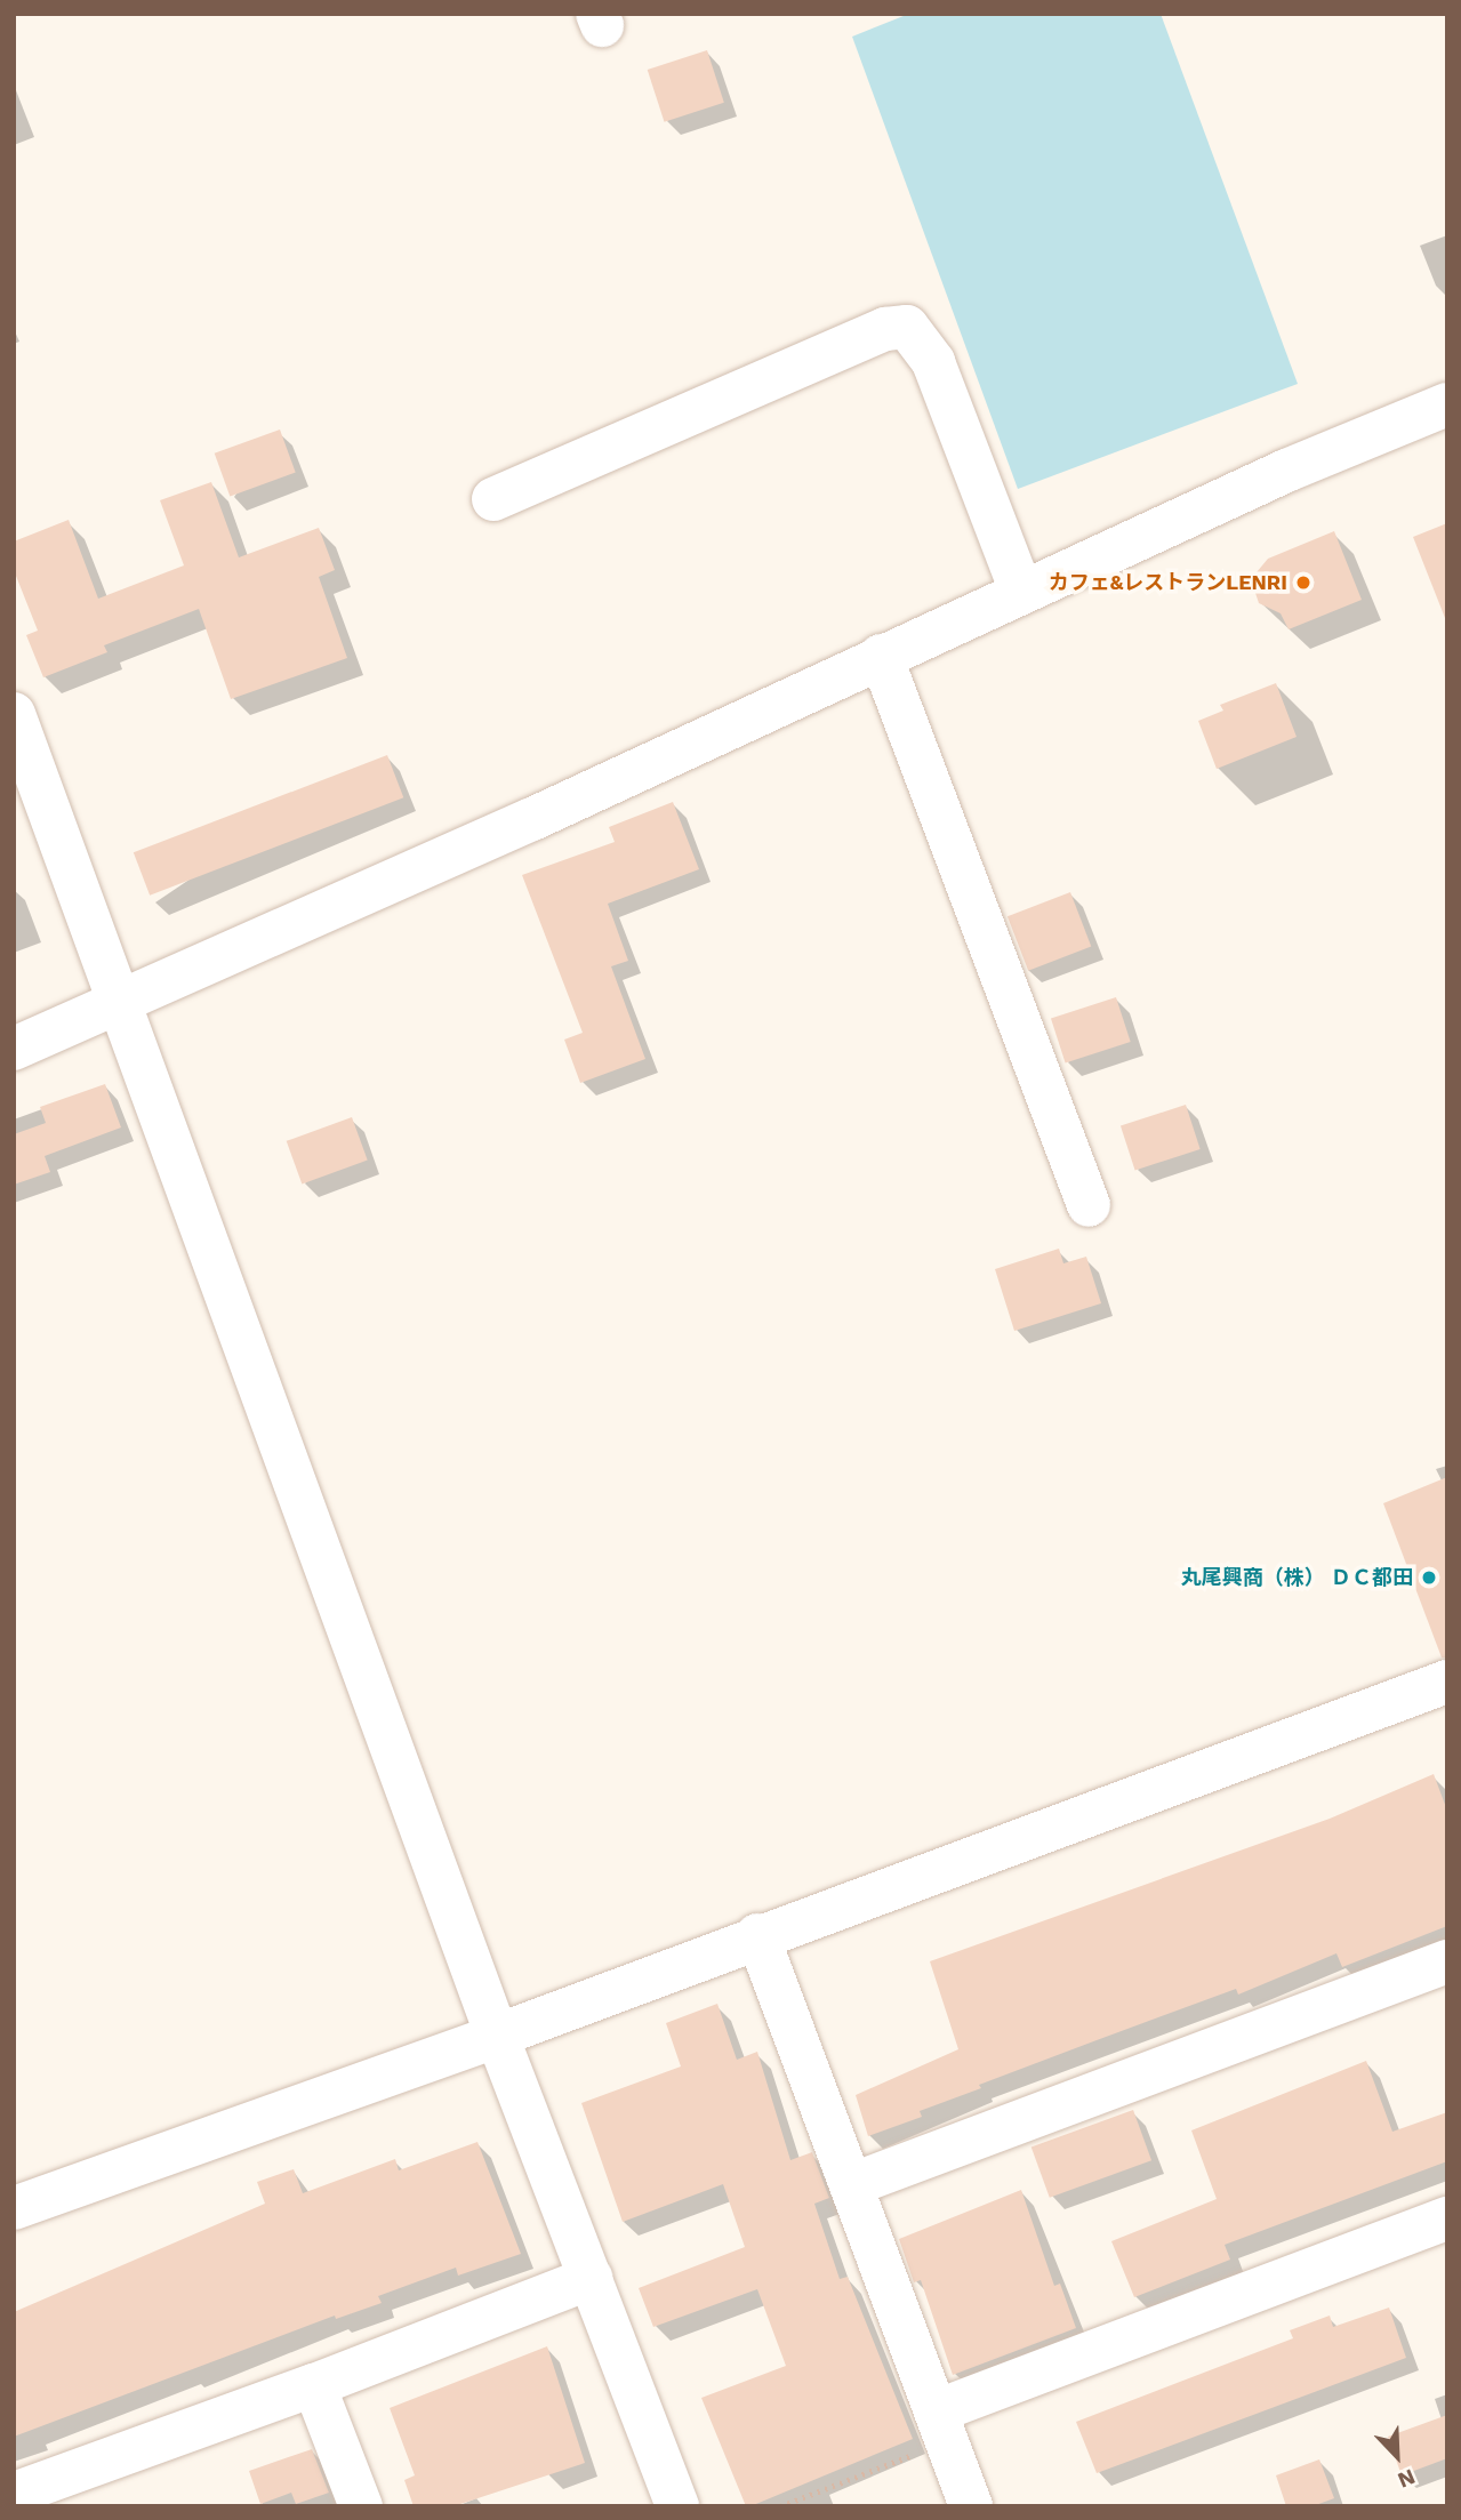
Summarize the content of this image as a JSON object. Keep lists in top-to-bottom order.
{
  "places": ["カフェ&レストランLENRI", "丸尾興商（株） ＤＣ都田"],
  "north": "bottom right"
}
